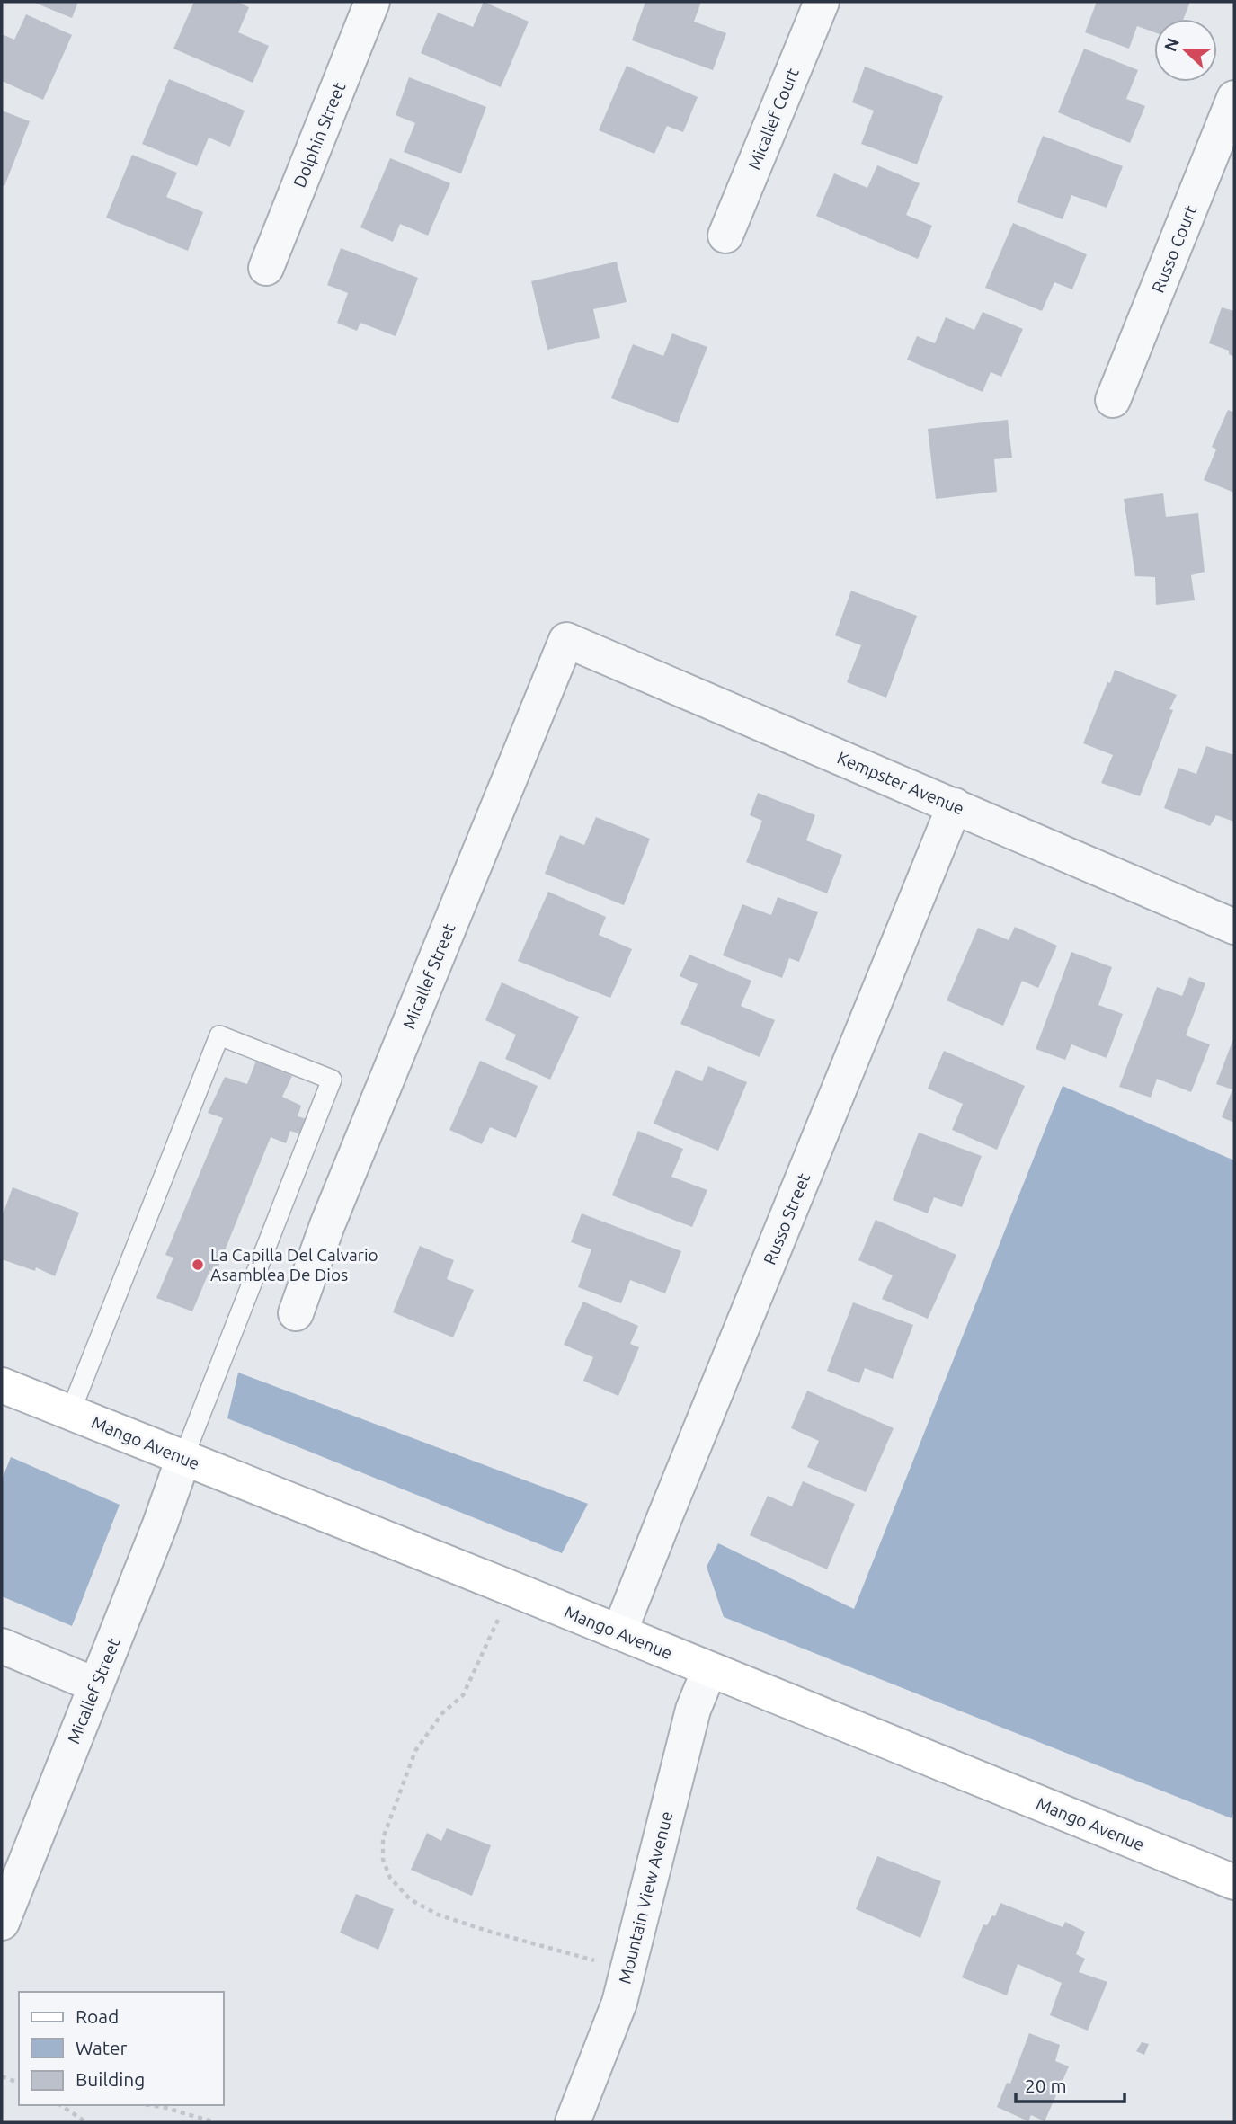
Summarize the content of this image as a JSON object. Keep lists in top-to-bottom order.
{
  "streets": {
    "street": [
      "Micallef Court",
      "Dolphin Street",
      "Russo Court",
      "Kempster Avenue",
      "Micallef Street",
      "Russo Street",
      "Mango Avenue",
      "Mountain View Avenue"
    ]
  },
  "crossings": [
    ["Kempster Avenue", "Micallef Street"],
    ["Kempster Avenue", "Russo Street"],
    ["Micallef Street", "Mango Avenue"],
    ["Russo Street", "Mango Avenue"],
    ["Mango Avenue", "Mountain View Avenue"]
  ],
  "places": ["La Capilla Del Calvario Asamblea De Dios"],
  "legend": ["Road", "Water", "Building"],
  "scale_bar": "20 m",
  "north": "left"
}
